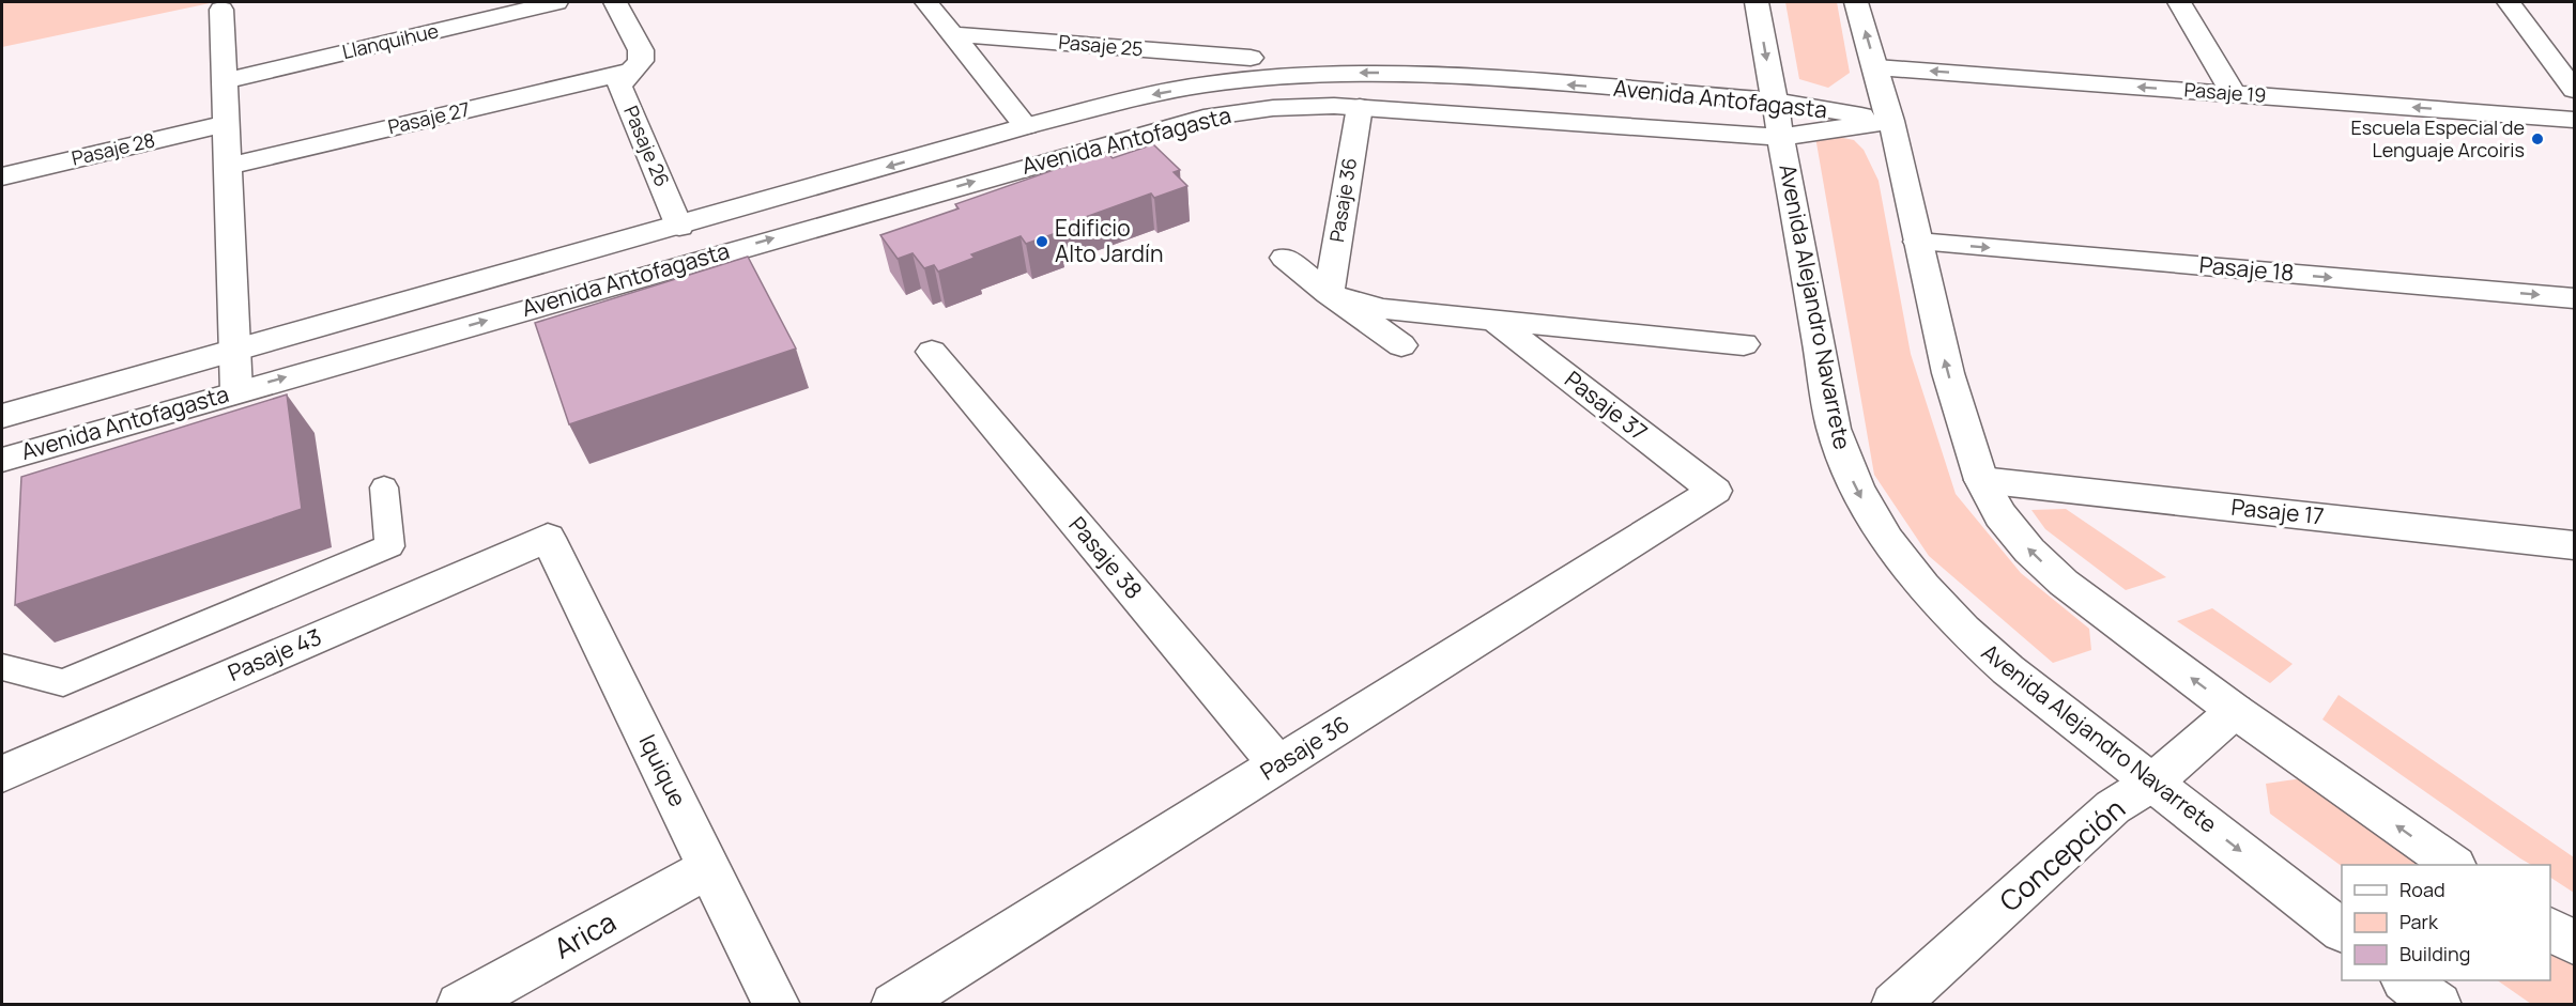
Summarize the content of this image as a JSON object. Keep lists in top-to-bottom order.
{
  "streets": {
    "street": [
      "Llanquihue",
      "Pasaje 25",
      "Pasaje 19",
      "Avenida Antofagasta",
      "Pasaje 27",
      "Pasaje 26",
      "Pasaje 28",
      "Pasaje 36",
      "Pasaje 18",
      "Avenida Alejandro Navarrete",
      "Pasaje 37",
      "Pasaje 17",
      "Pasaje 38",
      "Pasaje 43",
      "Iquique",
      "Concepción",
      "Arica"
    ]
  },
  "crossings": [
    ["Avenida Antofagasta", "Pasaje 26"],
    ["Avenida Antofagasta", "Pasaje 36"],
    ["Avenida Antofagasta", "Avenida Alejandro Navarrete"],
    ["Pasaje 27", "Pasaje 26"],
    ["Pasaje 36", "Pasaje 37"],
    ["Pasaje 36", "Pasaje 38"],
    ["Avenida Alejandro Navarrete", "Concepción"],
    ["Pasaje 43", "Iquique"],
    ["Iquique", "Arica"]
  ],
  "one_way": ["Pasaje 19", "Pasaje 18"],
  "places": ["Escuela Especial de Lenguaje Arcoiris", "Edificio Alto Jardín"],
  "legend": ["Road", "Park", "Building"]
}
